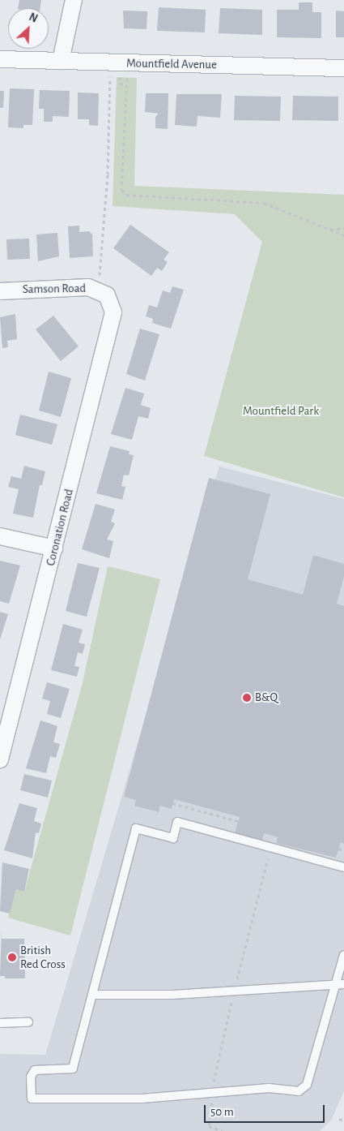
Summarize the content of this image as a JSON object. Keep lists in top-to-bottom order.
{
  "streets": {
    "street": ["Mountfield Avenue", "Samson Road", "Coronation Road"]
  },
  "crossings": [
    ["Samson Road", "Coronation Road"]
  ],
  "parks": ["Mountfield Park"],
  "places": ["B&Q", "British Red Cross"],
  "scale_bar": "50 m",
  "north": "top right"
}
